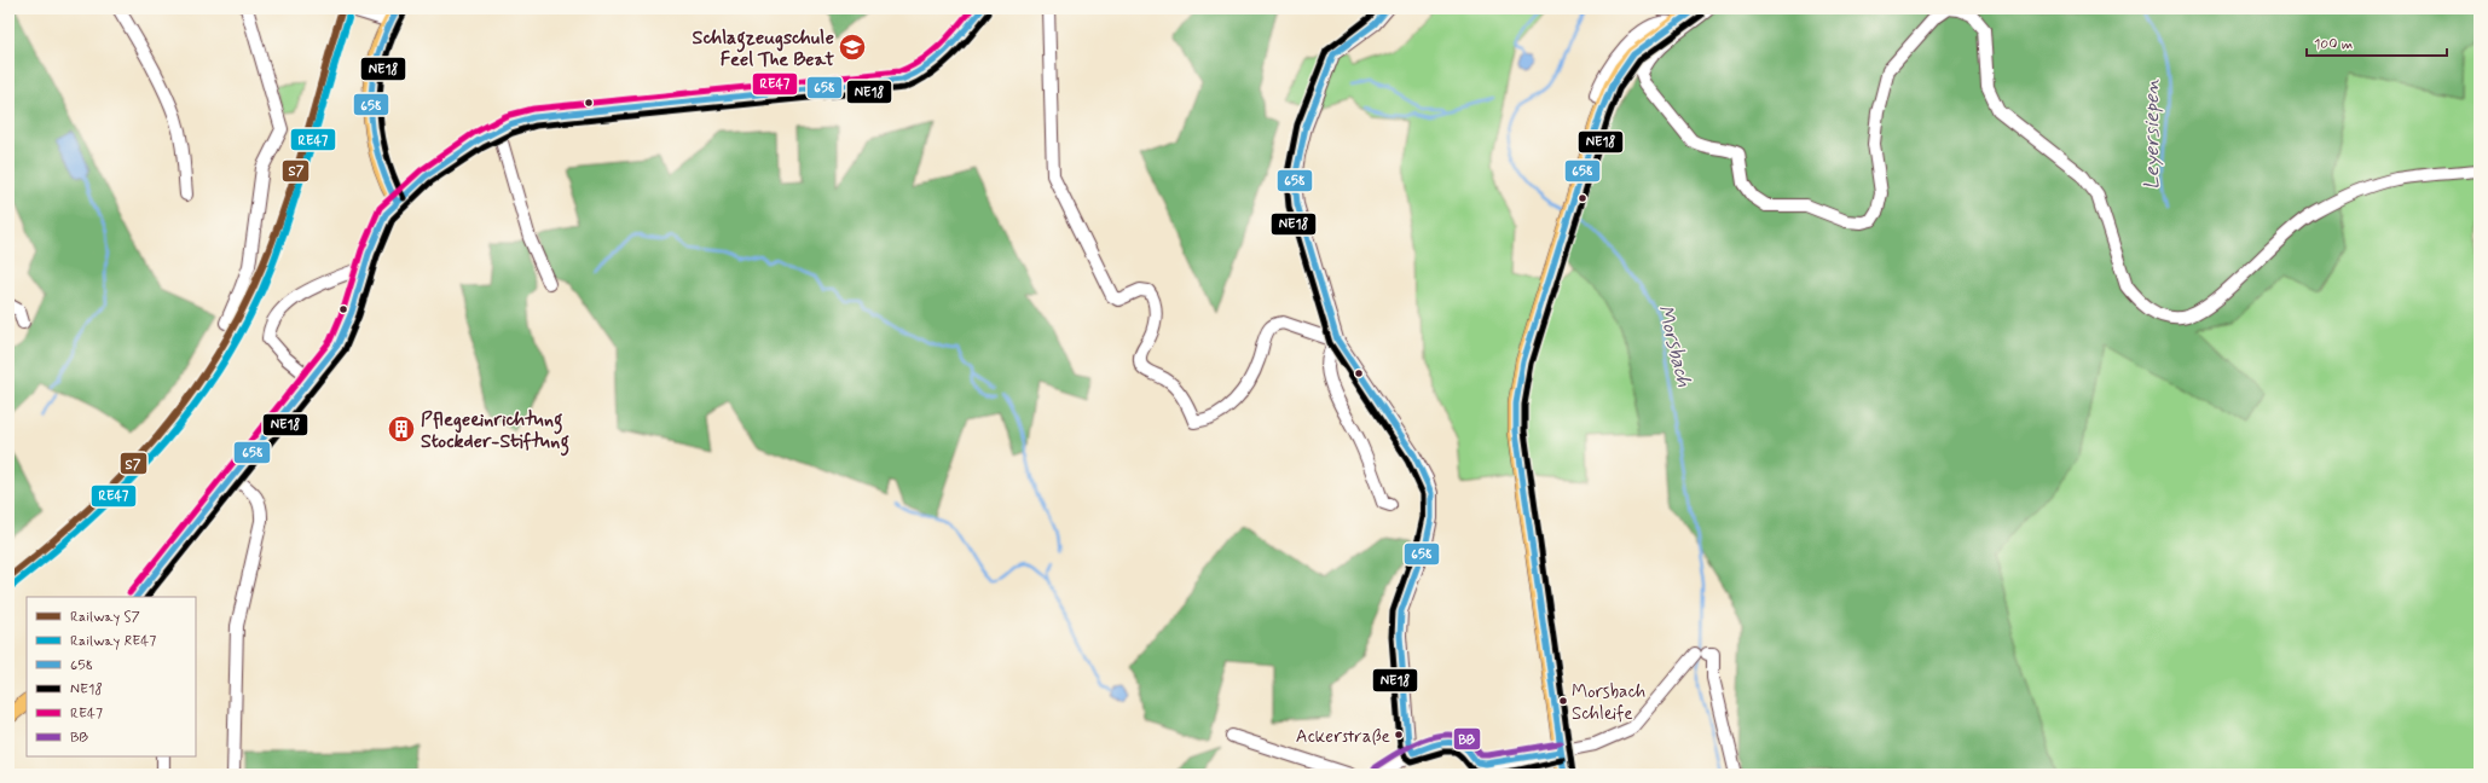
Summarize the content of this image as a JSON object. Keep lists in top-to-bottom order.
{
  "water": ["Leyersiepen", "Morsbach"],
  "places": {
    "school or university": ["Schlagzeugschule Feel The Beat"],
    "building": ["Pflegeeinrichtung Stockder-Stiftung"],
    "other": ["Morsbach Schleife", "Ackerstraße"]
  },
  "lines": [
    "rail line S7",
    "transit line 658",
    "transit line NE18",
    "transit line RE47",
    "rail line RE47",
    "transit line BB"
  ],
  "legend": [
    "Railway S7",
    "Railway RE47",
    "658",
    "NE18",
    "RE47",
    "BB"
  ],
  "scale_bar": "100 m"
}
